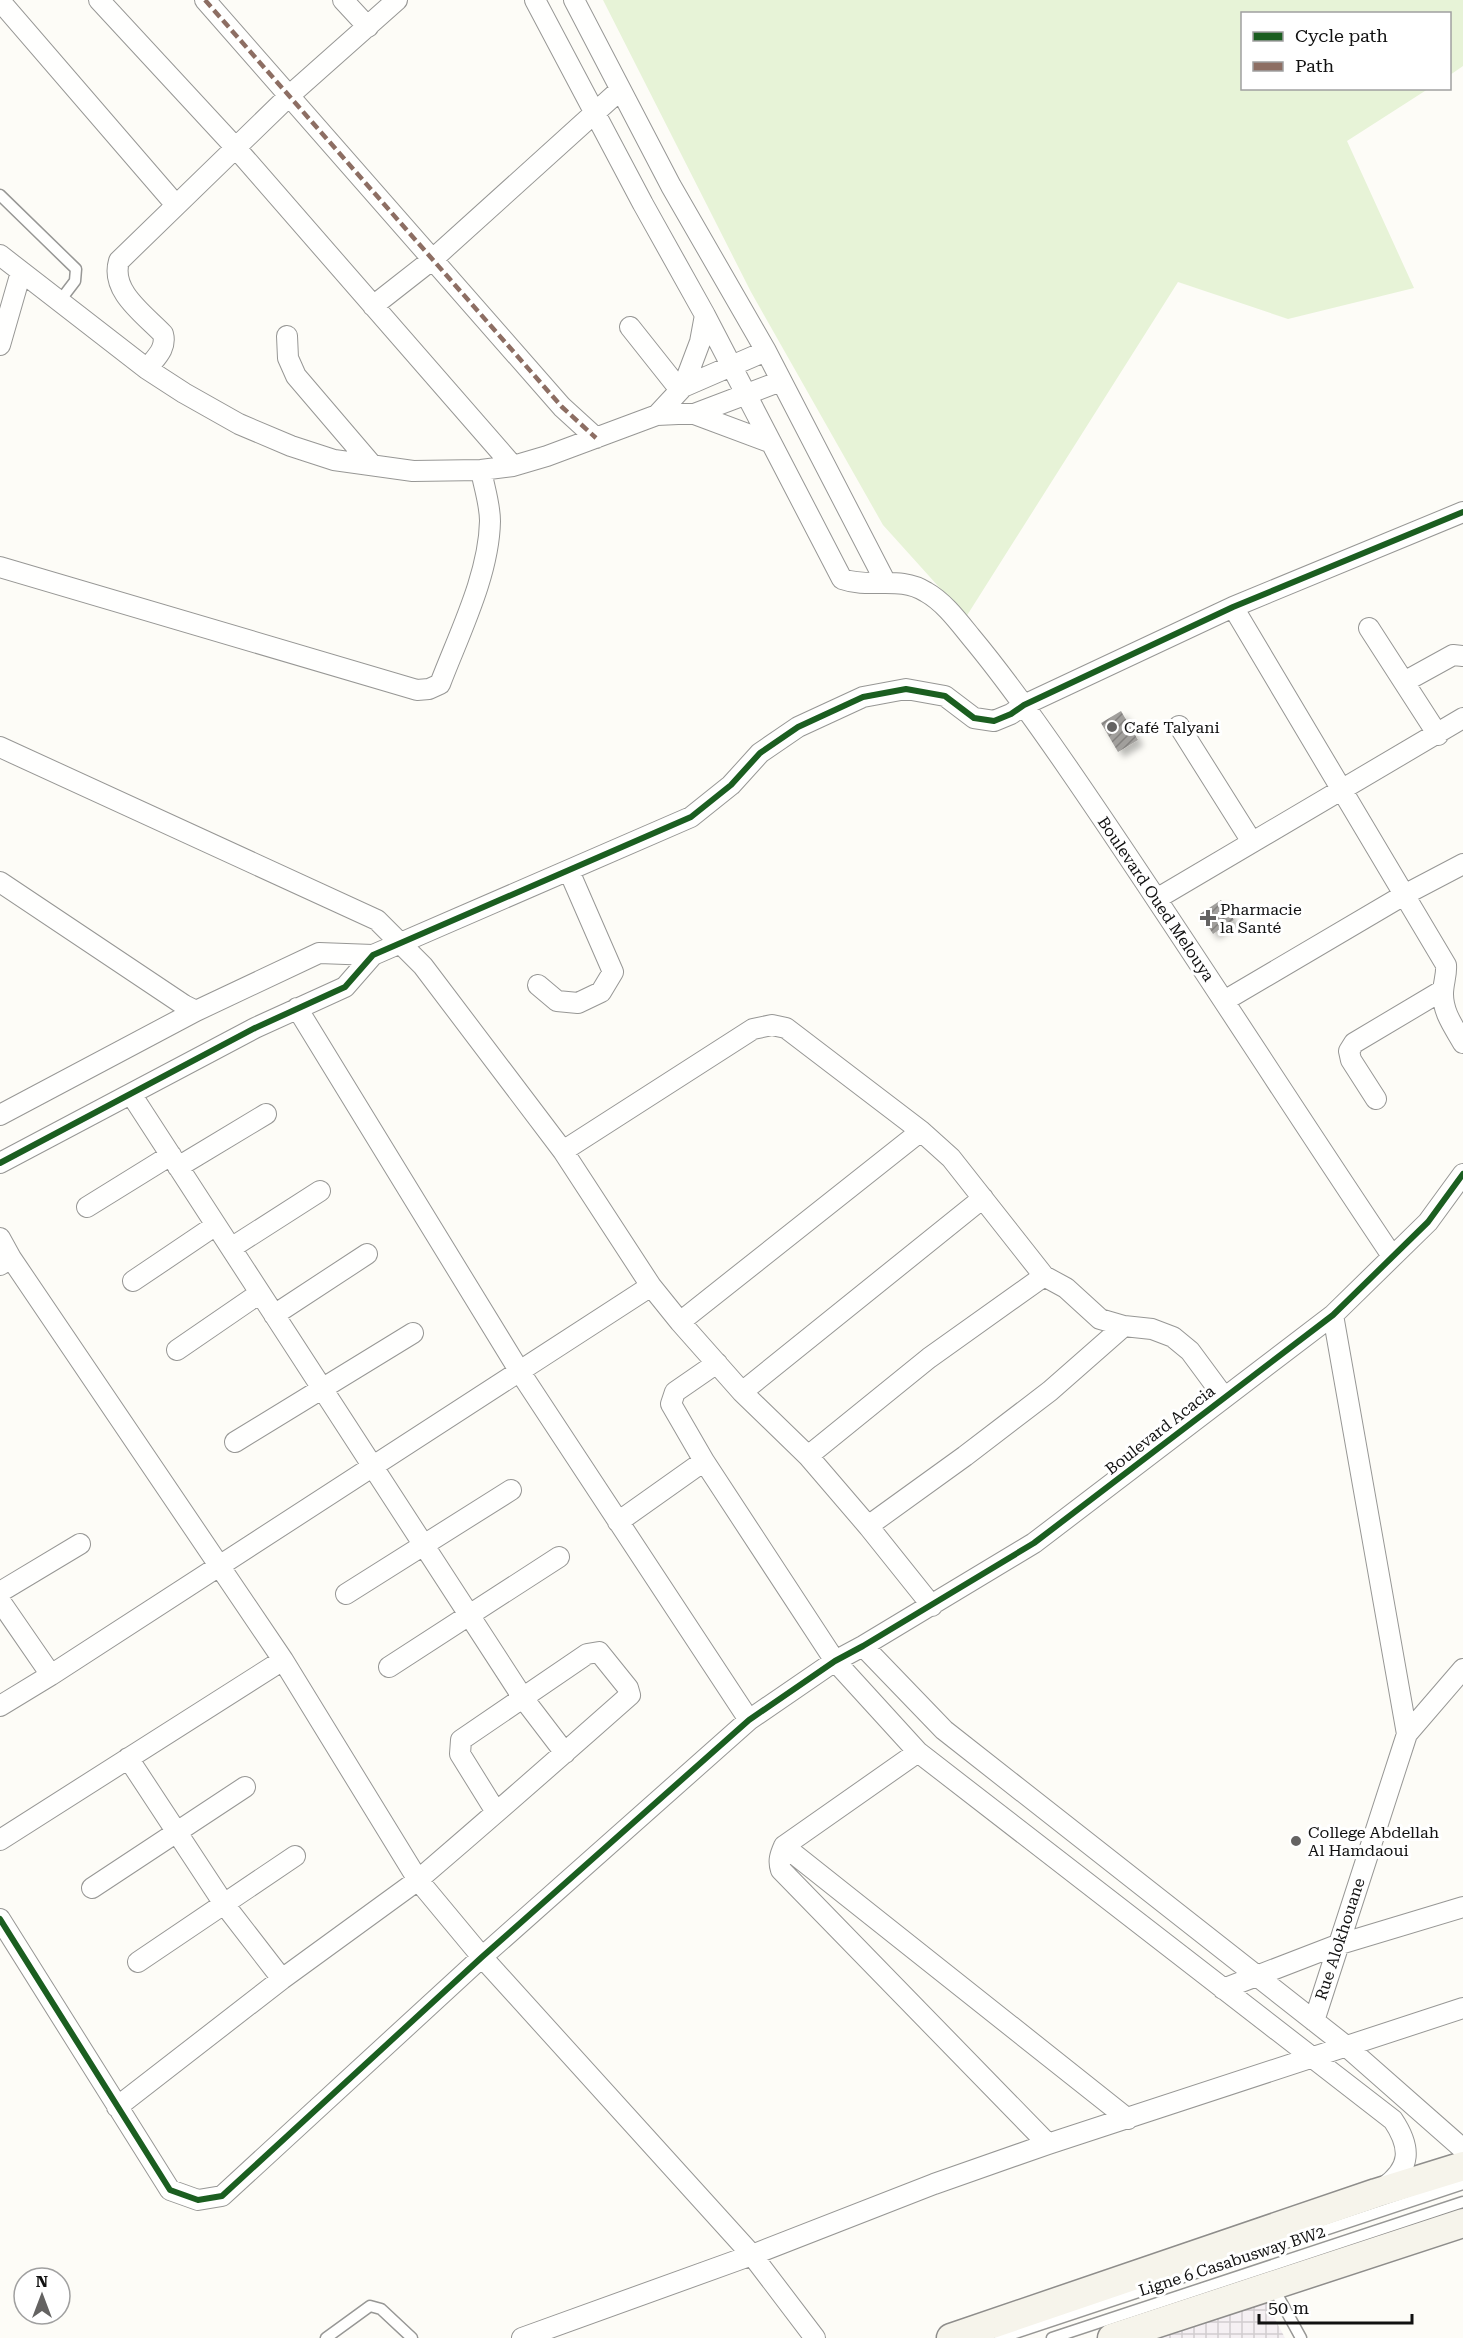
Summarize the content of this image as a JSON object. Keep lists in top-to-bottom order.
{
  "streets": {
    "street": ["Boulevard Oued Melouya", "Boulevard Acacia", "Rue Alokhouane"],
    "lane": ["Ligne 6 Casabusway BW2"]
  },
  "crossings": [
    ["Boulevard Oued Melouya", "Boulevard Acacia"]
  ],
  "places": {
    "other": ["Café Talyani", "College Abdellah Al Hamdaoui"],
    "health": ["Pharmacie la Santé"]
  },
  "legend": ["Cycle path", "Path"],
  "scale_bar": "50 m",
  "north": "top"
}
